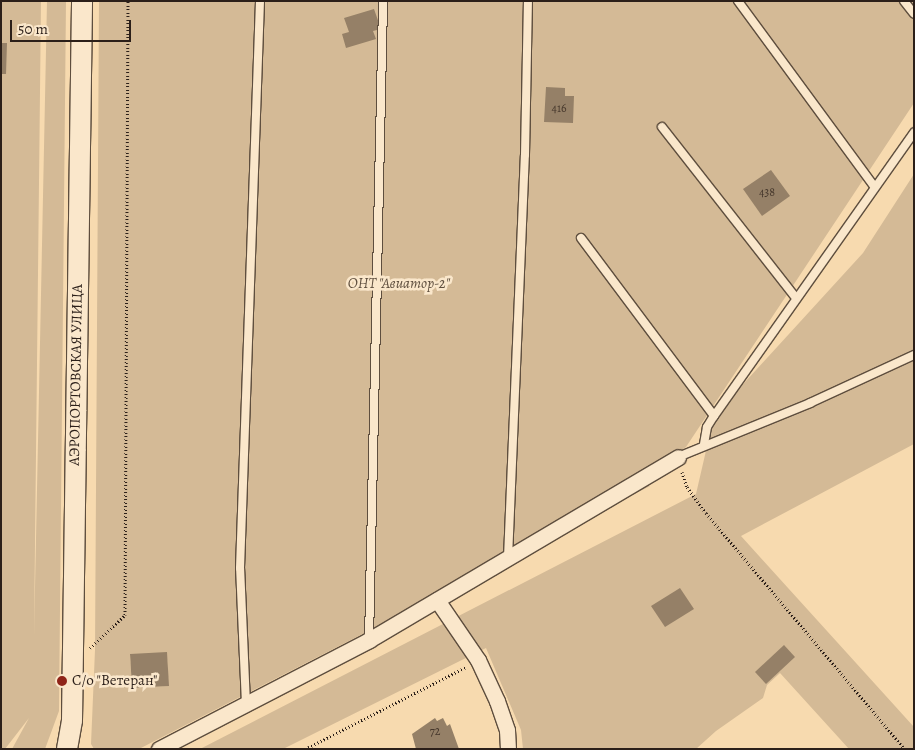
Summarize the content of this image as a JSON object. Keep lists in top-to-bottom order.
{
  "streets": {
    "street": ["АЭРОПОРТОВСКАЯ УЛИЦА"]
  },
  "parks": ["ОНТ \"Авиатор-2\""],
  "places": ["С/о \"Ветеран\""],
  "house_numbers": ["416", "438", "72"],
  "scale_bar": "50 m"
}
